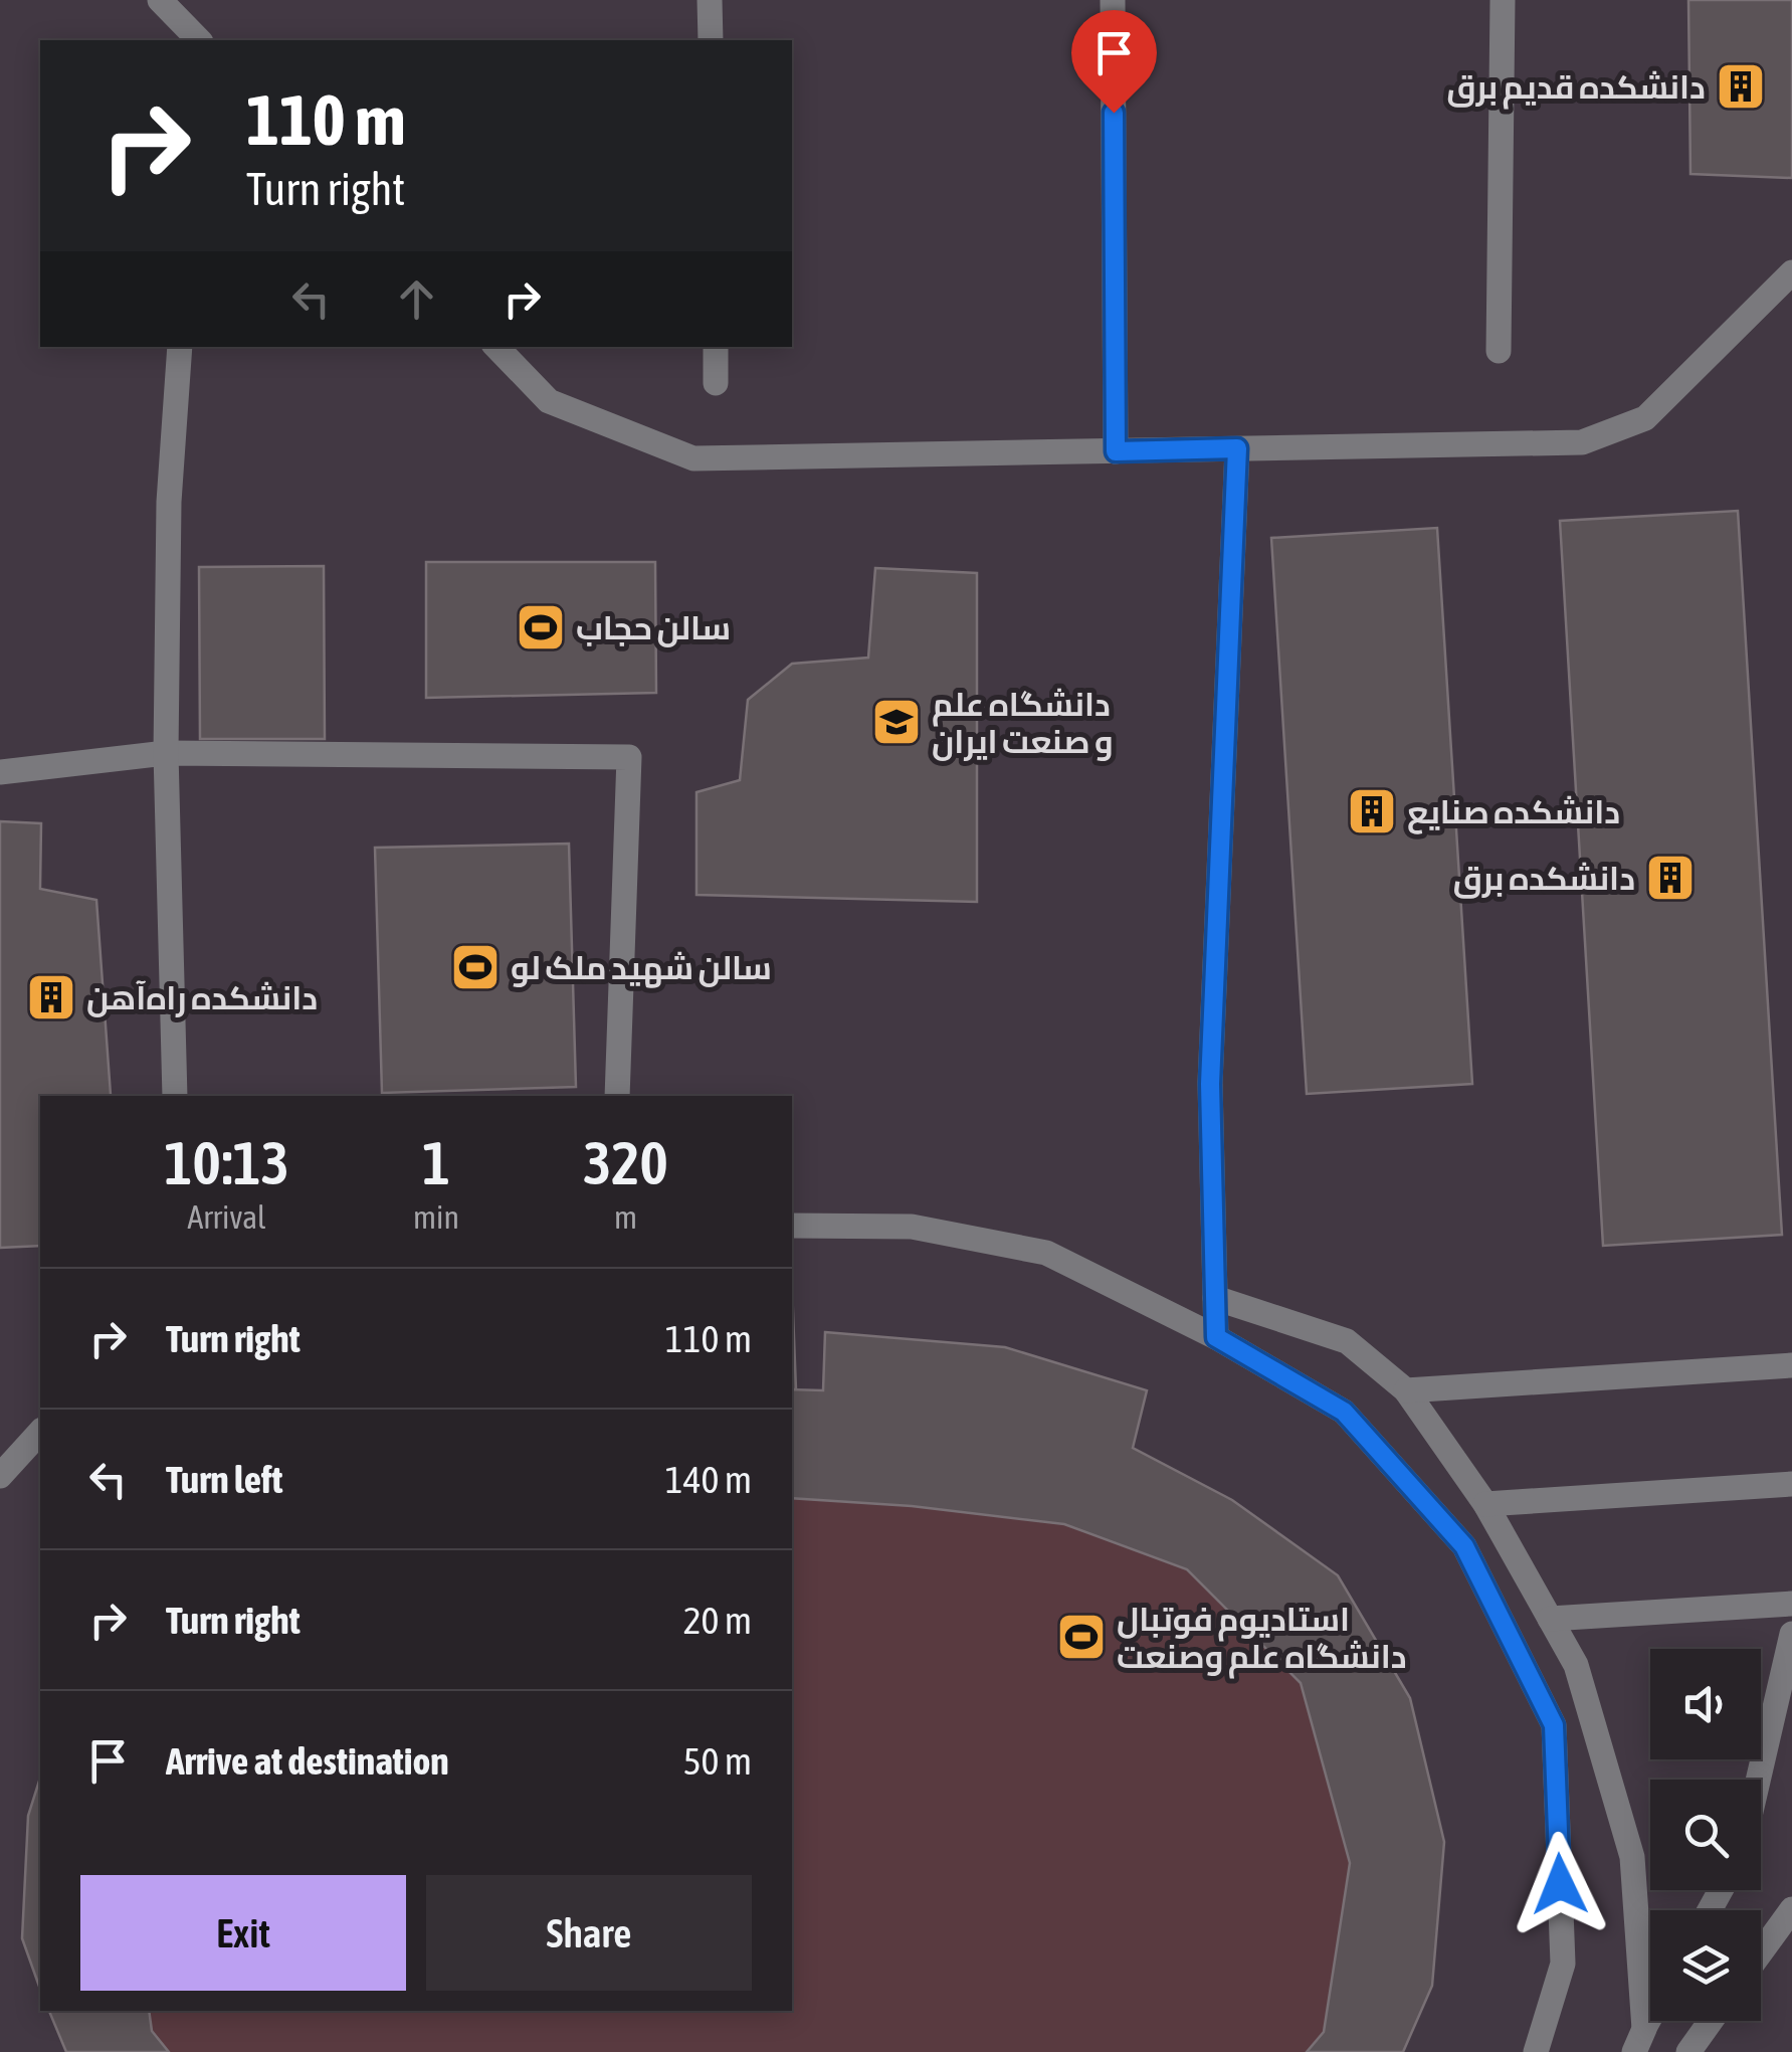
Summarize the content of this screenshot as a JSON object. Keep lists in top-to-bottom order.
{
  "places": {
    "building": [
      "دانشکده قدیم برق",
      "دانشکده صنایع",
      "دانشکده برق",
      "دانشکده راه‌آهن"
    ],
    "sports": ["سالن حجاب", "سالن شهید ملک لو", "استادیوم فوتبال دانشگاه علم وصنعت"],
    "school or university": ["دانشگاه علم و صنعت ایران"]
  },
  "page": {
    "turn": ["110 m", "Turn right"],
    "eta": [
      "10:13",
      "Arrival",
      "1",
      "min",
      "320",
      "m"
    ],
    "list": [
      {
        "name": "Turn right",
        "value": "110 m"
      },
      {
        "name": "Turn left",
        "value": "140 m"
      },
      {
        "name": "Turn right",
        "value": "20 m"
      },
      {
        "name": "Arrive at destination",
        "value": "50 m"
      }
    ],
    "buttons": ["Exit", "Share"]
  }
}
